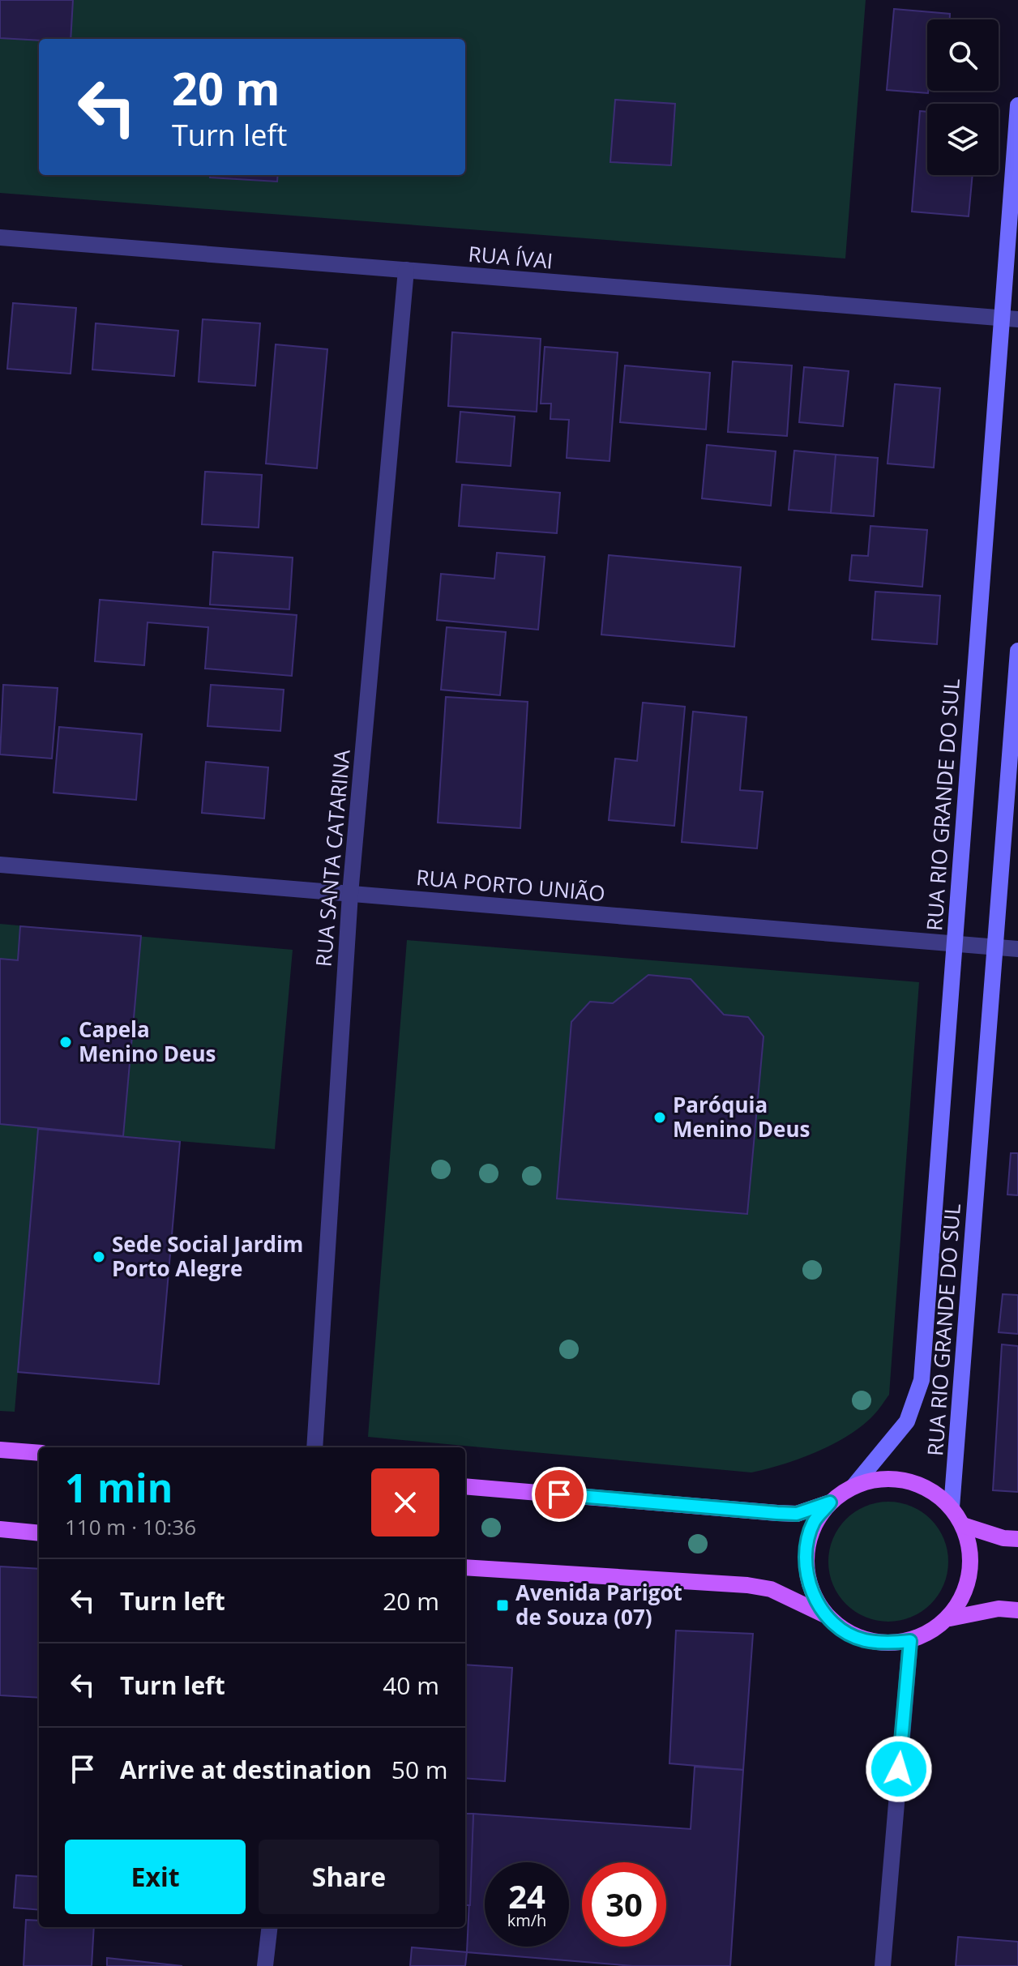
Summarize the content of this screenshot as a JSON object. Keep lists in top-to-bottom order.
{
  "streets": {
    "street": [
      "RUA ÍVAI",
      "RUA RIO GRANDE DO SUL",
      "RUA SANTA CATARINA",
      "RUA PORTO UNIÃO"
    ]
  },
  "crossings": [
    ["RUA ÍVAI", "RUA RIO GRANDE DO SUL"],
    ["RUA ÍVAI", "RUA SANTA CATARINA"],
    ["RUA RIO GRANDE DO SUL", "RUA PORTO UNIÃO"],
    ["RUA SANTA CATARINA", "RUA PORTO UNIÃO"]
  ],
  "places": {
    "other": ["Capela Menino Deus", "Paróquia Menino Deus", "Sede Social Jardim Porto Alegre"],
    "transit": ["Avenida Parigot de Souza (07)"]
  },
  "page": {
    "turn": ["20 m", "Turn left"],
    "heading": ["1 min", "110 m · 10:36"],
    "list": [
      {
        "name": "Turn left",
        "value": "20 m"
      },
      {
        "name": "Turn left",
        "value": "40 m"
      },
      {
        "name": "Arrive at destination",
        "value": "50 m"
      }
    ],
    "buttons": ["Exit", "Share"],
    "speed": "24 km/h",
    "limit": "30"
  }
}
